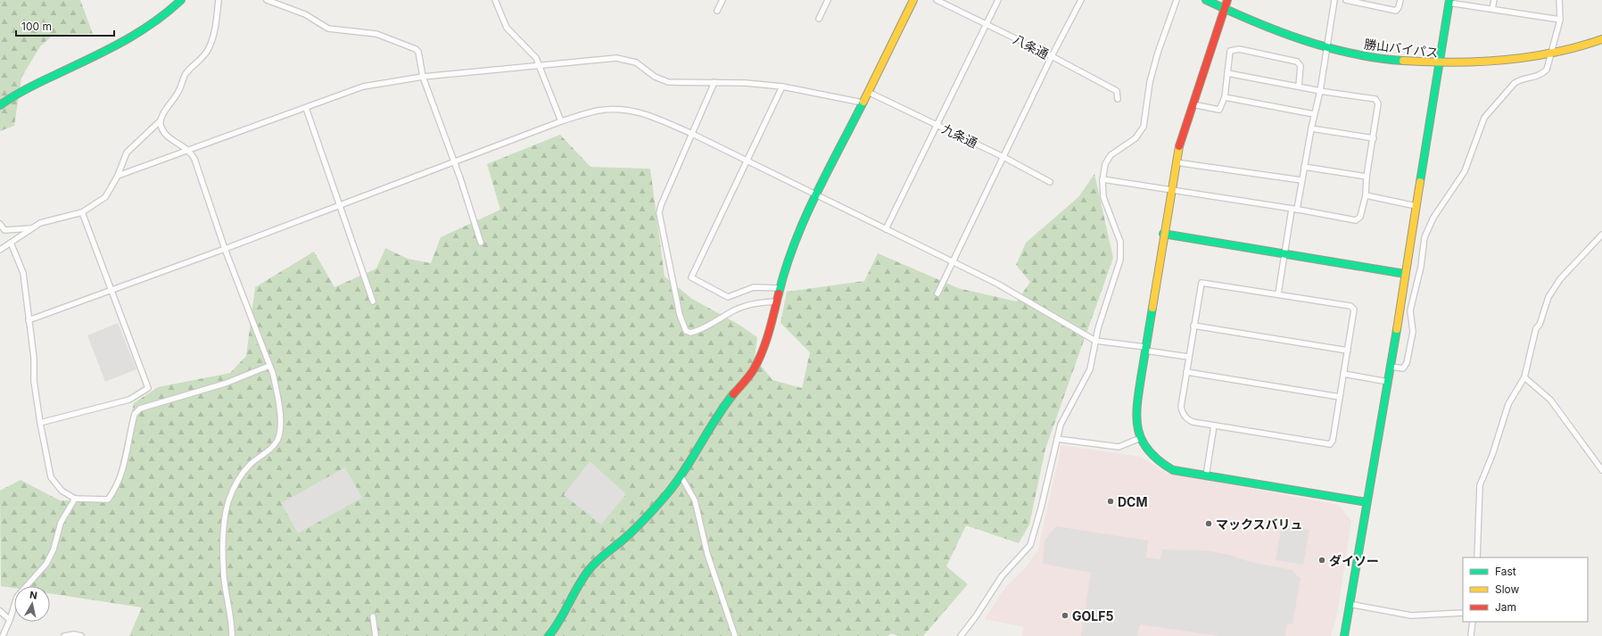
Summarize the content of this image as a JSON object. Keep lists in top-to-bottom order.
{
  "streets": {
    "street": ["八条通", "勝山バイパス", "九条通"]
  },
  "places": [
    "DCM",
    "マックスバリュ",
    "ダイソー",
    "GOLF5"
  ],
  "legend": ["Fast", "Slow", "Jam"],
  "scale_bar": "100 m",
  "north": "top"
}
